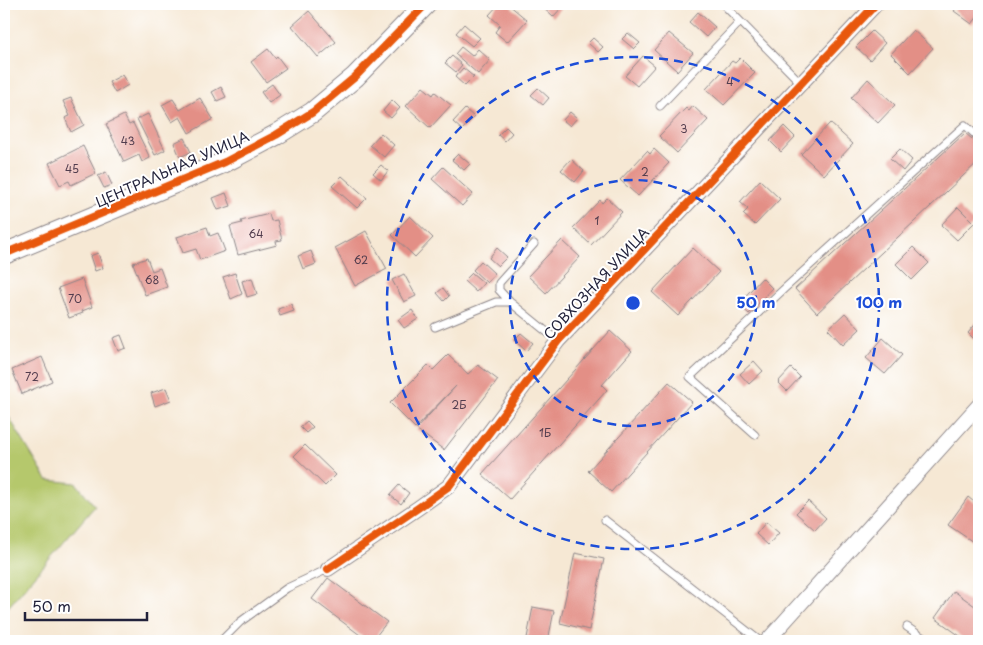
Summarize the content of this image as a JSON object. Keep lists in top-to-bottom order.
{
  "streets": {
    "street": ["ЦЕНТРАЛЬНАЯ УЛИЦА", "СОВХОЗНАЯ УЛИЦА"]
  },
  "house_numbers": [
    "4",
    "3",
    "43",
    "45",
    "2",
    "1",
    "64",
    "62",
    "68",
    "70",
    "72",
    "2Б",
    "1Б"
  ],
  "scale_bar": "50 m",
  "rings": ["50 m", "100 m"]
}
